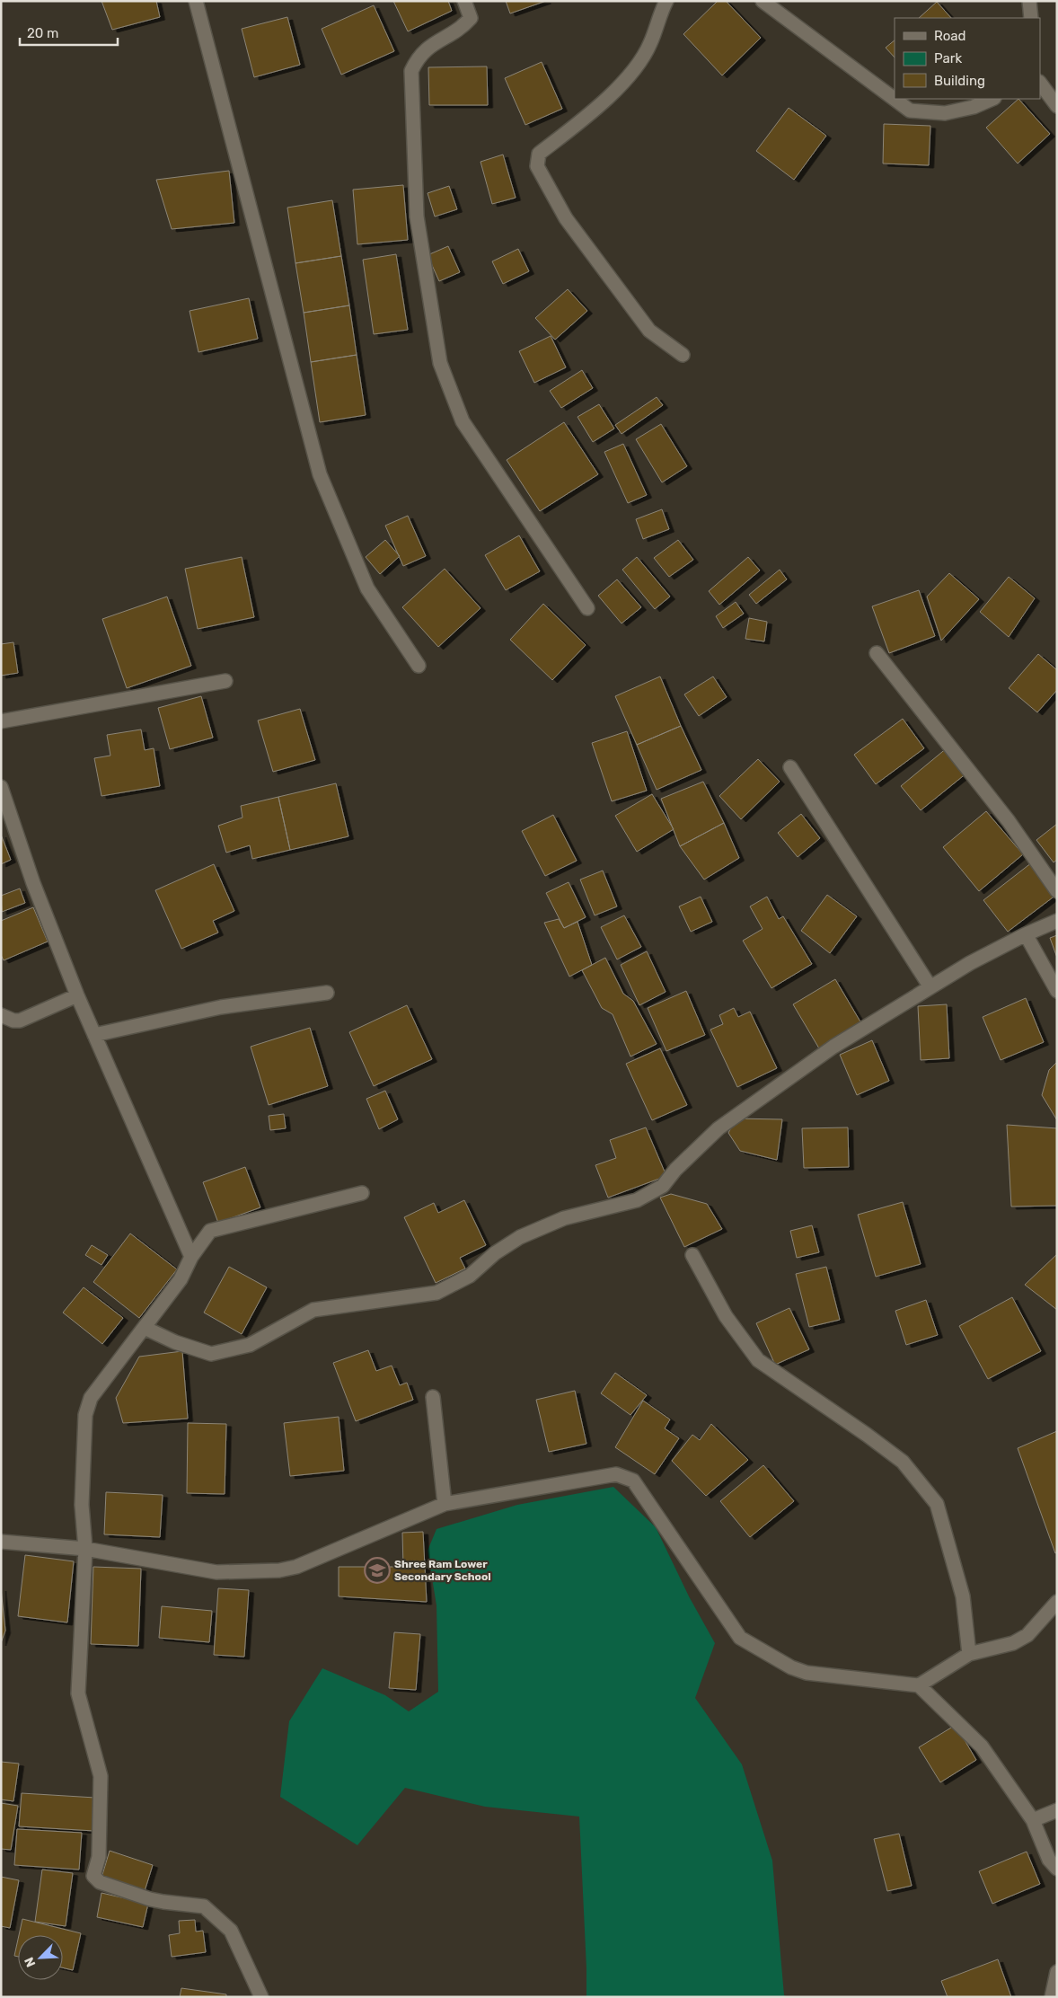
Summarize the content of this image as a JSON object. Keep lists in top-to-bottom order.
{
  "places": {
    "school or university": ["Shree Ram Lower Secondary School"]
  },
  "legend": ["Road", "Park", "Building"],
  "scale_bar": "20 m",
  "north": "bottom left"
}
